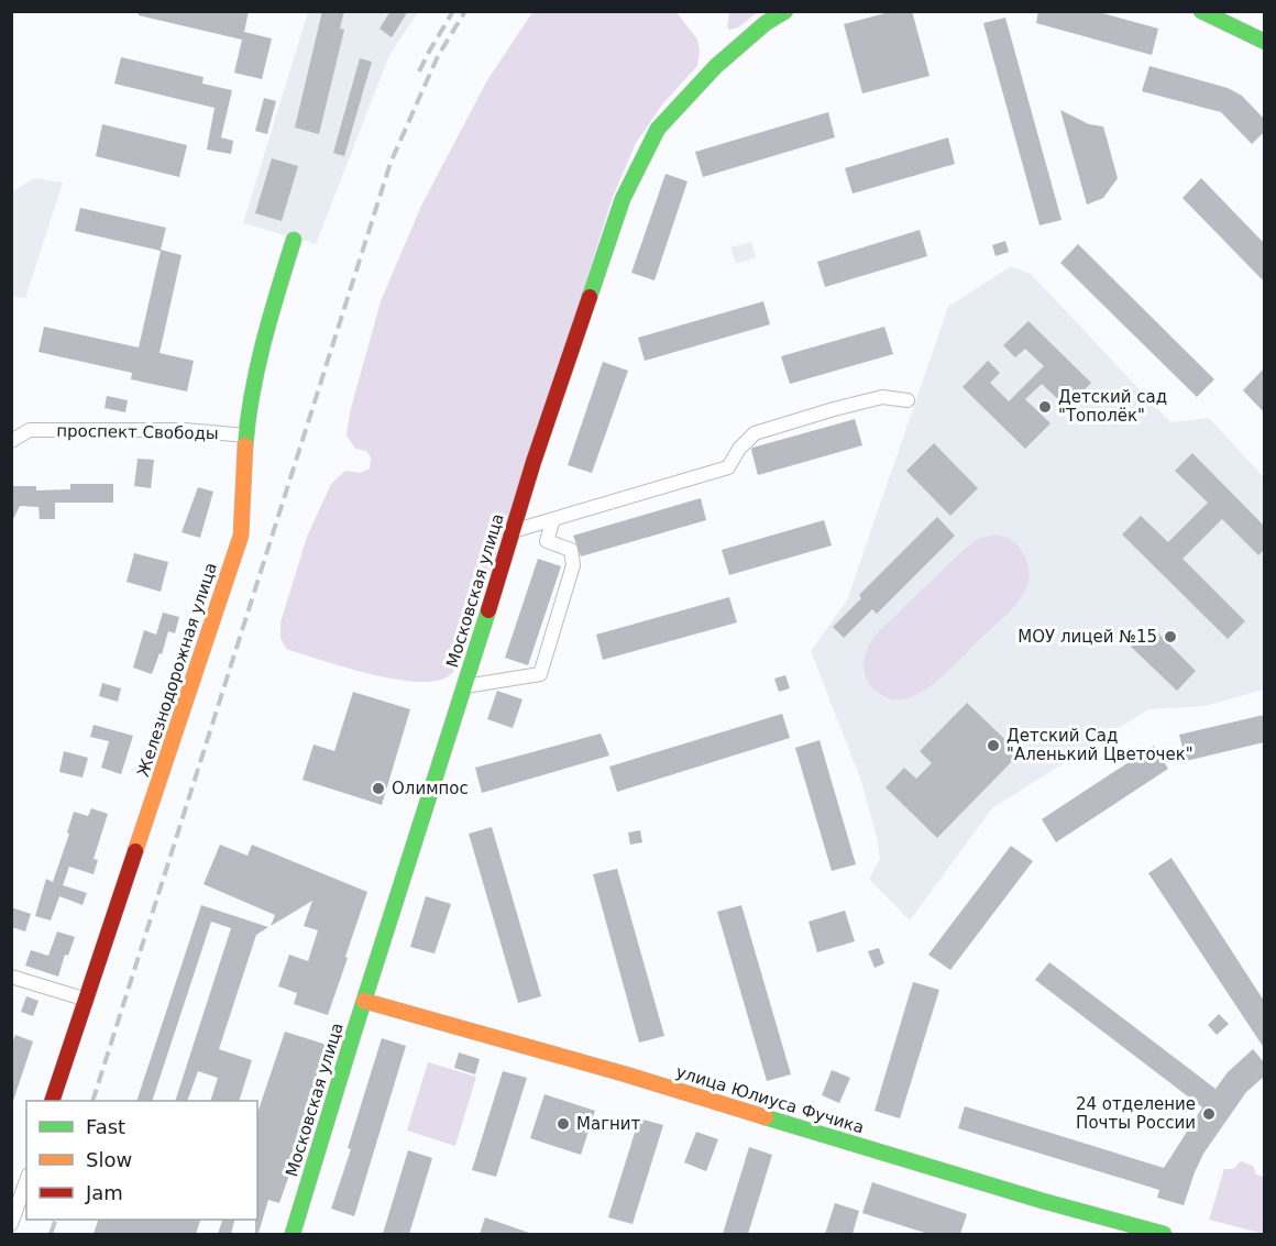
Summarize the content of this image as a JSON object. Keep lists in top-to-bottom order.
{
  "streets": {
    "street": [
      "проспект Свободы",
      "Московская улица",
      "Железнодорожная улица",
      "улица Юлиуса Фучика"
    ]
  },
  "crossings": [
    ["проспект Свободы", "Железнодорожная улица"],
    ["Московская улица", "улица Юлиуса Фучика"]
  ],
  "places": [
    "Детский сад \"Тополёк\"",
    "МОУ лицей №15",
    "Детский Сад \"Аленький Цветочек\"",
    "Олимпос",
    "24 отделение Почты России",
    "Магнит"
  ],
  "legend": ["Fast", "Slow", "Jam"]
}
